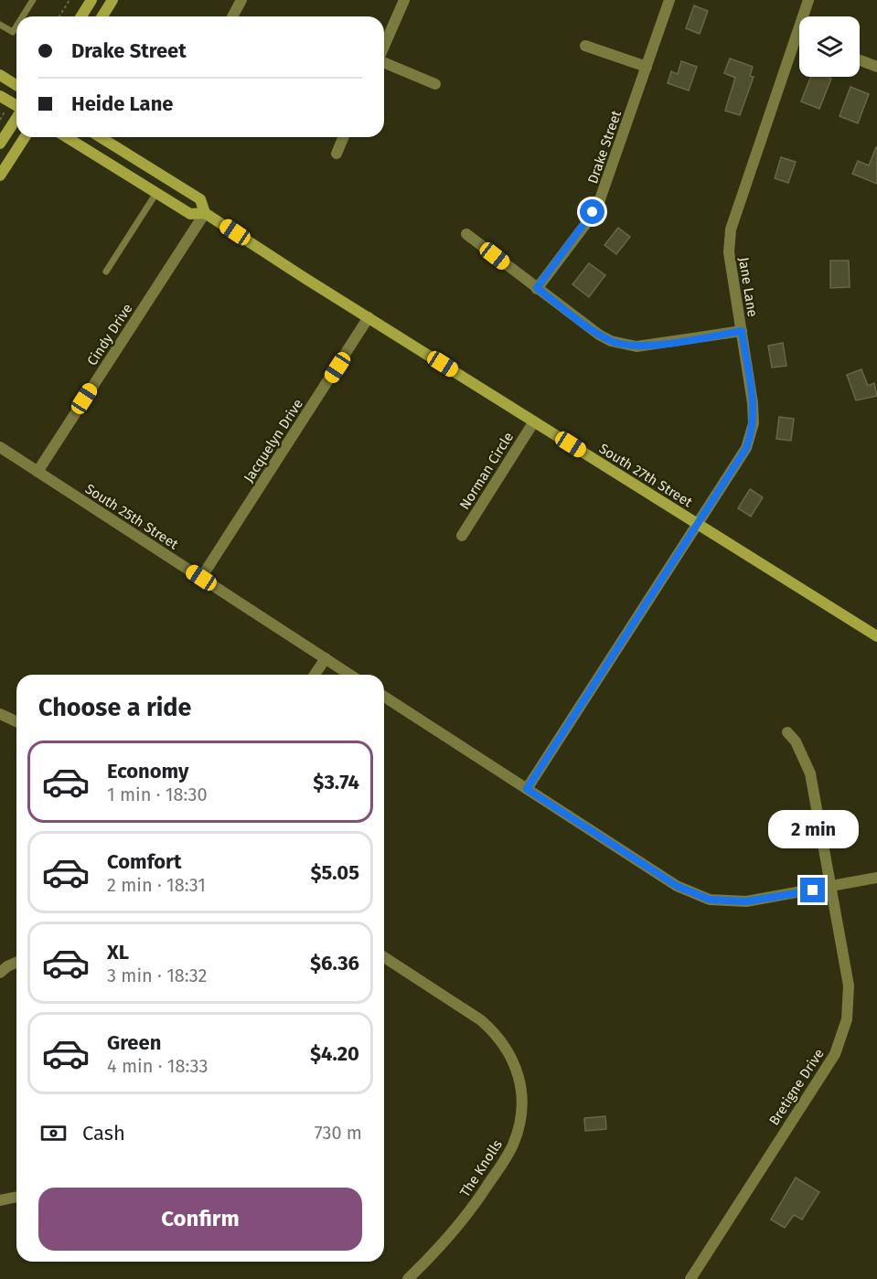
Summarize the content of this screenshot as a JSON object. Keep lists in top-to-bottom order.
{
  "streets": {
    "main road": ["South 27th Street"],
    "street": [
      "Drake Street",
      "Jane Lane",
      "Cindy Drive",
      "Jacquelyn Drive",
      "Norman Circle",
      "South 25th Street",
      "Bretigne Drive",
      "The Knolls"
    ]
  },
  "crossings": [
    ["Jane Lane", "South 27th Street"],
    ["Cindy Drive", "South 27th Street"],
    ["Cindy Drive", "South 25th Street"],
    ["Jacquelyn Drive", "South 27th Street"],
    ["Jacquelyn Drive", "South 25th Street"],
    ["Norman Circle", "South 27th Street"]
  ],
  "page": {
    "banner": ["Drake Street", "Heide Lane"],
    "heading": "Choose a ride",
    "list": [
      {
        "name": "Economy",
        "note": "1 min · 18:30",
        "value": "$3.74"
      },
      {
        "name": "Comfort",
        "note": "2 min · 18:31",
        "value": "$5.05"
      },
      {
        "name": "XL",
        "note": "3 min · 18:32",
        "value": "$6.36"
      },
      {
        "name": "Green",
        "note": "4 min · 18:33",
        "value": "$4.20"
      }
    ],
    "bubble": "2 min",
    "pay": ["Cash", "730 m"],
    "buttons": "Confirm"
  }
}
